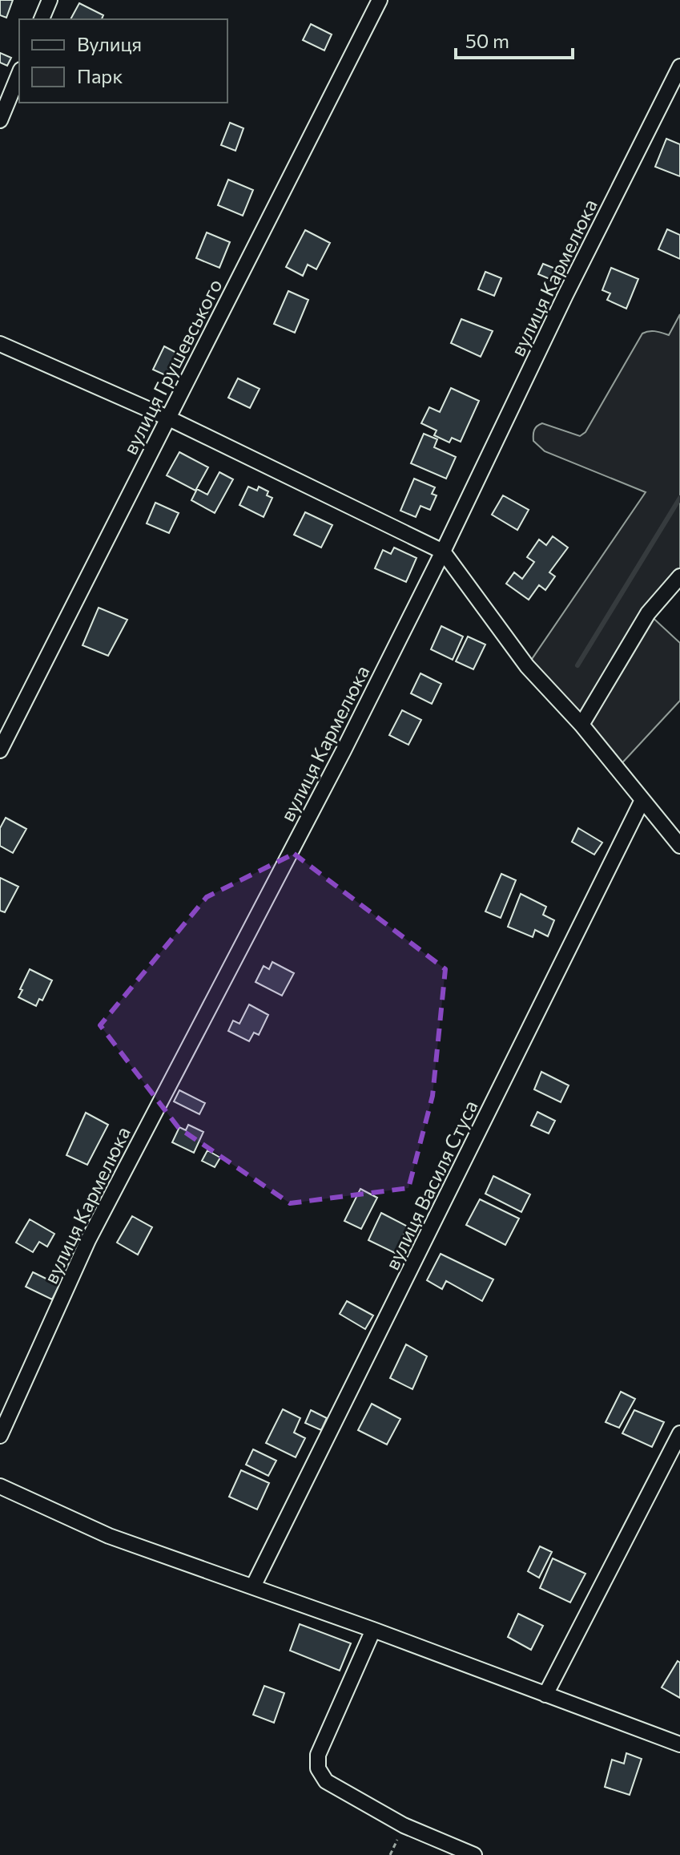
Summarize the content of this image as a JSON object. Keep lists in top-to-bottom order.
{
  "streets": {
    "street": ["вулиця Кармелюка", "вулиця Грушевського", "вулиця Василя Стуса"]
  },
  "legend": ["Вулиця", "Парк"],
  "scale_bar": "50 m"
}
